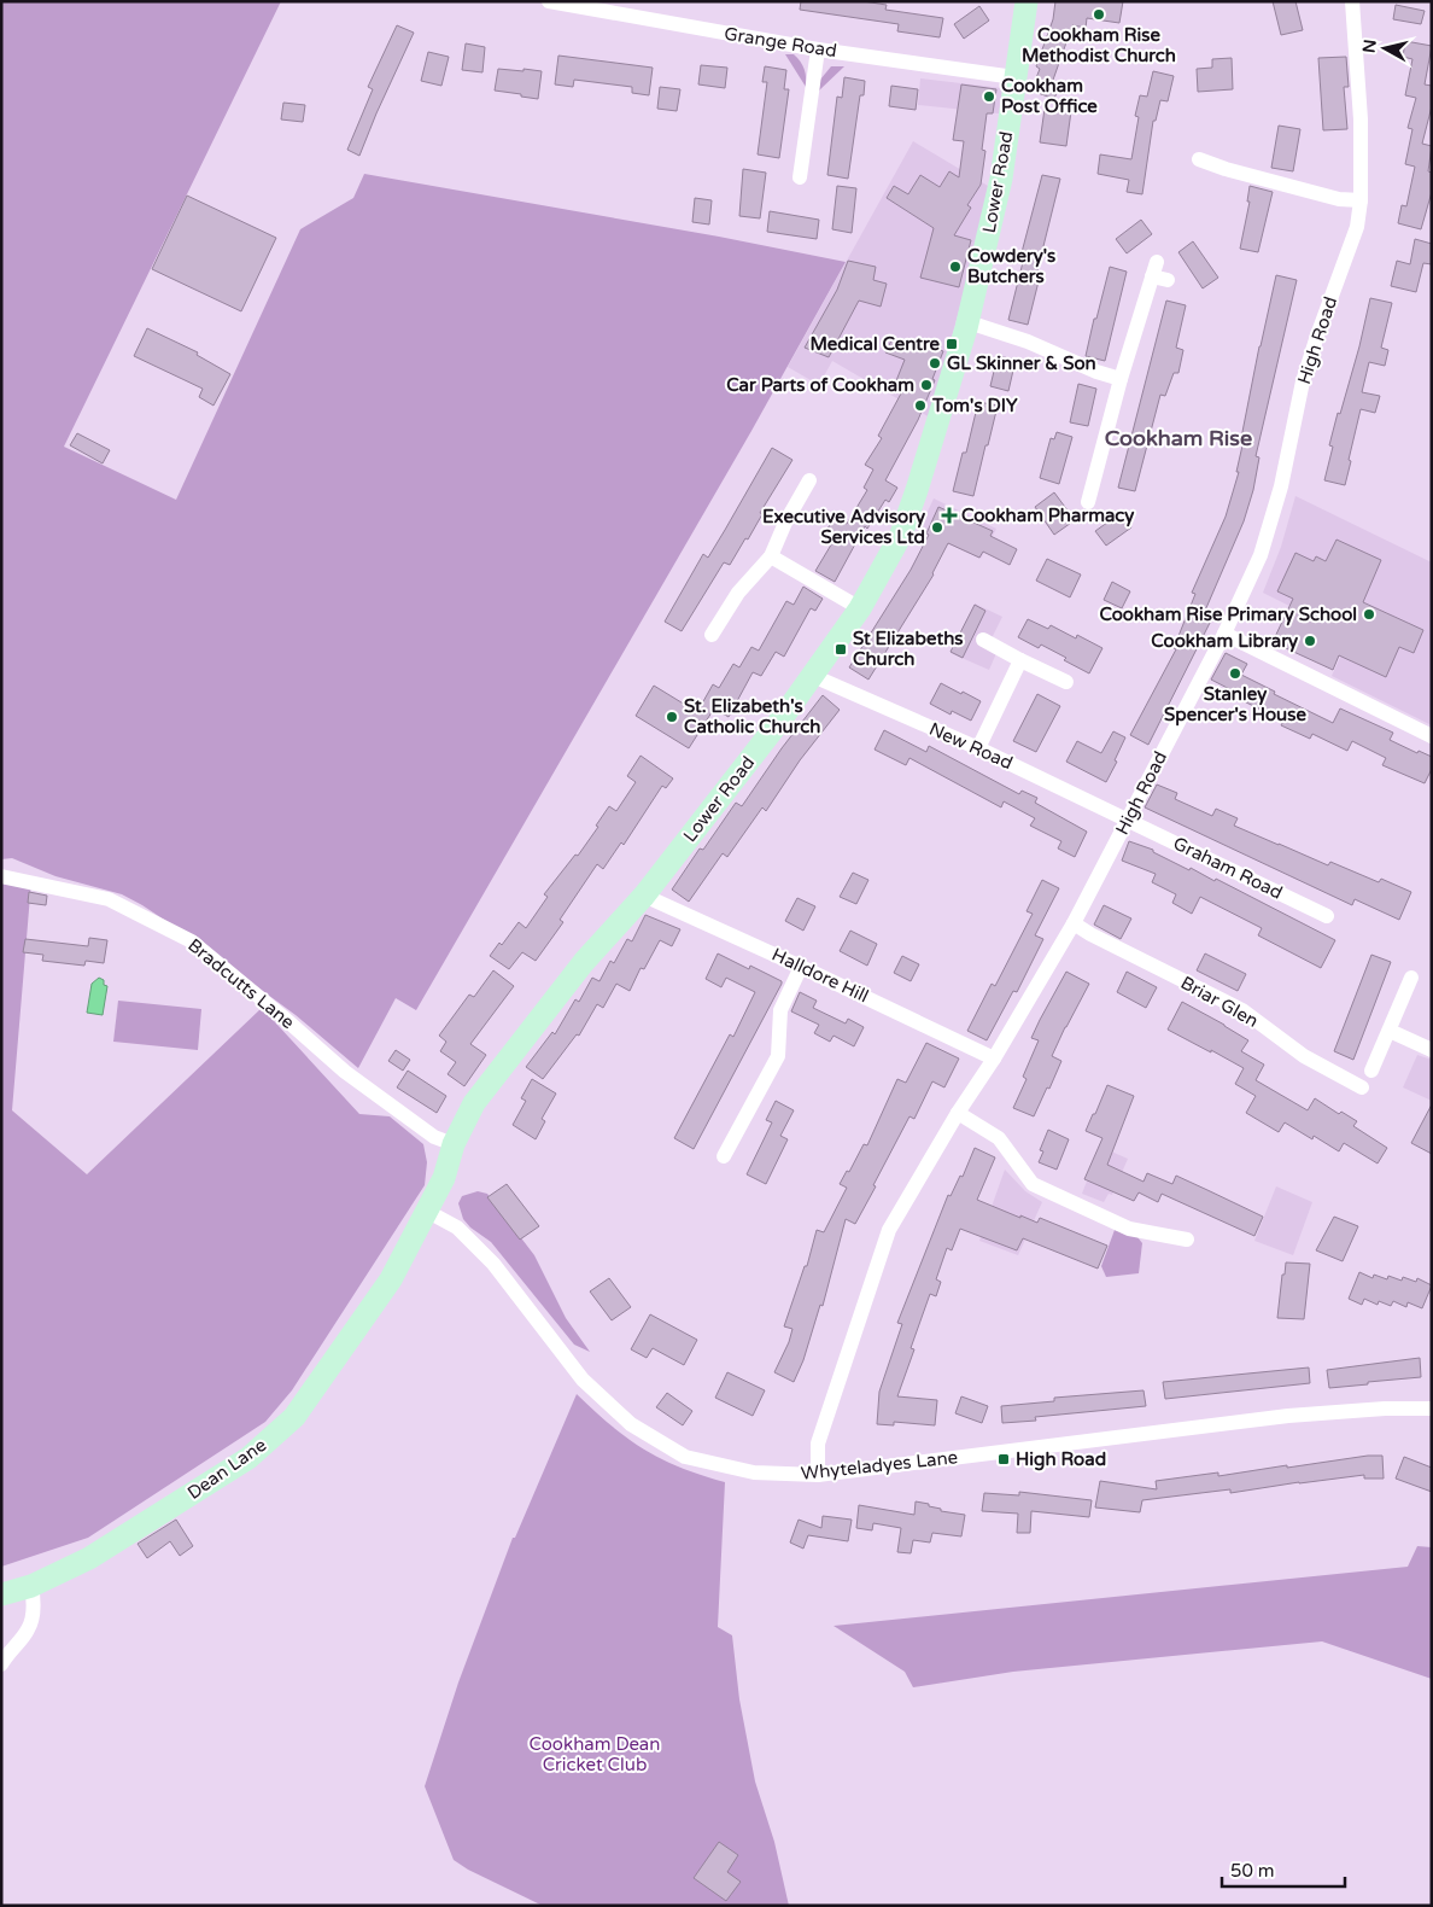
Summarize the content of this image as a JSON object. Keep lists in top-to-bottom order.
{
  "streets": {
    "street": [
      "Grange Road",
      "Lower Road",
      "High Road",
      "New Road",
      "Graham Road",
      "Halldore Hill",
      "Bradcutts Lane",
      "Briar Glen",
      "Whyteladyes Lane",
      "Dean Lane"
    ]
  },
  "crossings": [
    ["Grange Road", "Lower Road"],
    ["Lower Road", "New Road"],
    ["Lower Road", "Halldore Hill"],
    ["Lower Road", "Bradcutts Lane"],
    ["Lower Road", "Whyteladyes Lane"],
    ["Lower Road", "Dean Lane"],
    ["High Road", "New Road"],
    ["High Road", "Graham Road"],
    ["High Road", "Halldore Hill"],
    ["High Road", "Briar Glen"],
    ["High Road", "Whyteladyes Lane"],
    ["New Road", "Graham Road"],
    ["Whyteladyes Lane", "Dean Lane"]
  ],
  "districts": ["Cookham Rise"],
  "parks": ["Cookham Dean Cricket Club"],
  "places": {
    "other": [
      "Cookham Rise Methodist Church",
      "Cookham Post Office",
      "Cowdery's Butchers",
      "GL Skinner & Son",
      "Car Parts of Cookham",
      "Tom's DIY",
      "Executive Advisory Services Ltd",
      "Cookham Rise Primary School",
      "Cookham Library",
      "Stanley Spencer's House",
      "St. Elizabeth's Catholic Church"
    ],
    "transit": ["Medical Centre", "St Elizabeths Church", "High Road"],
    "health": ["Cookham Pharmacy"]
  },
  "scale_bar": "50 m",
  "north": "left"
}
